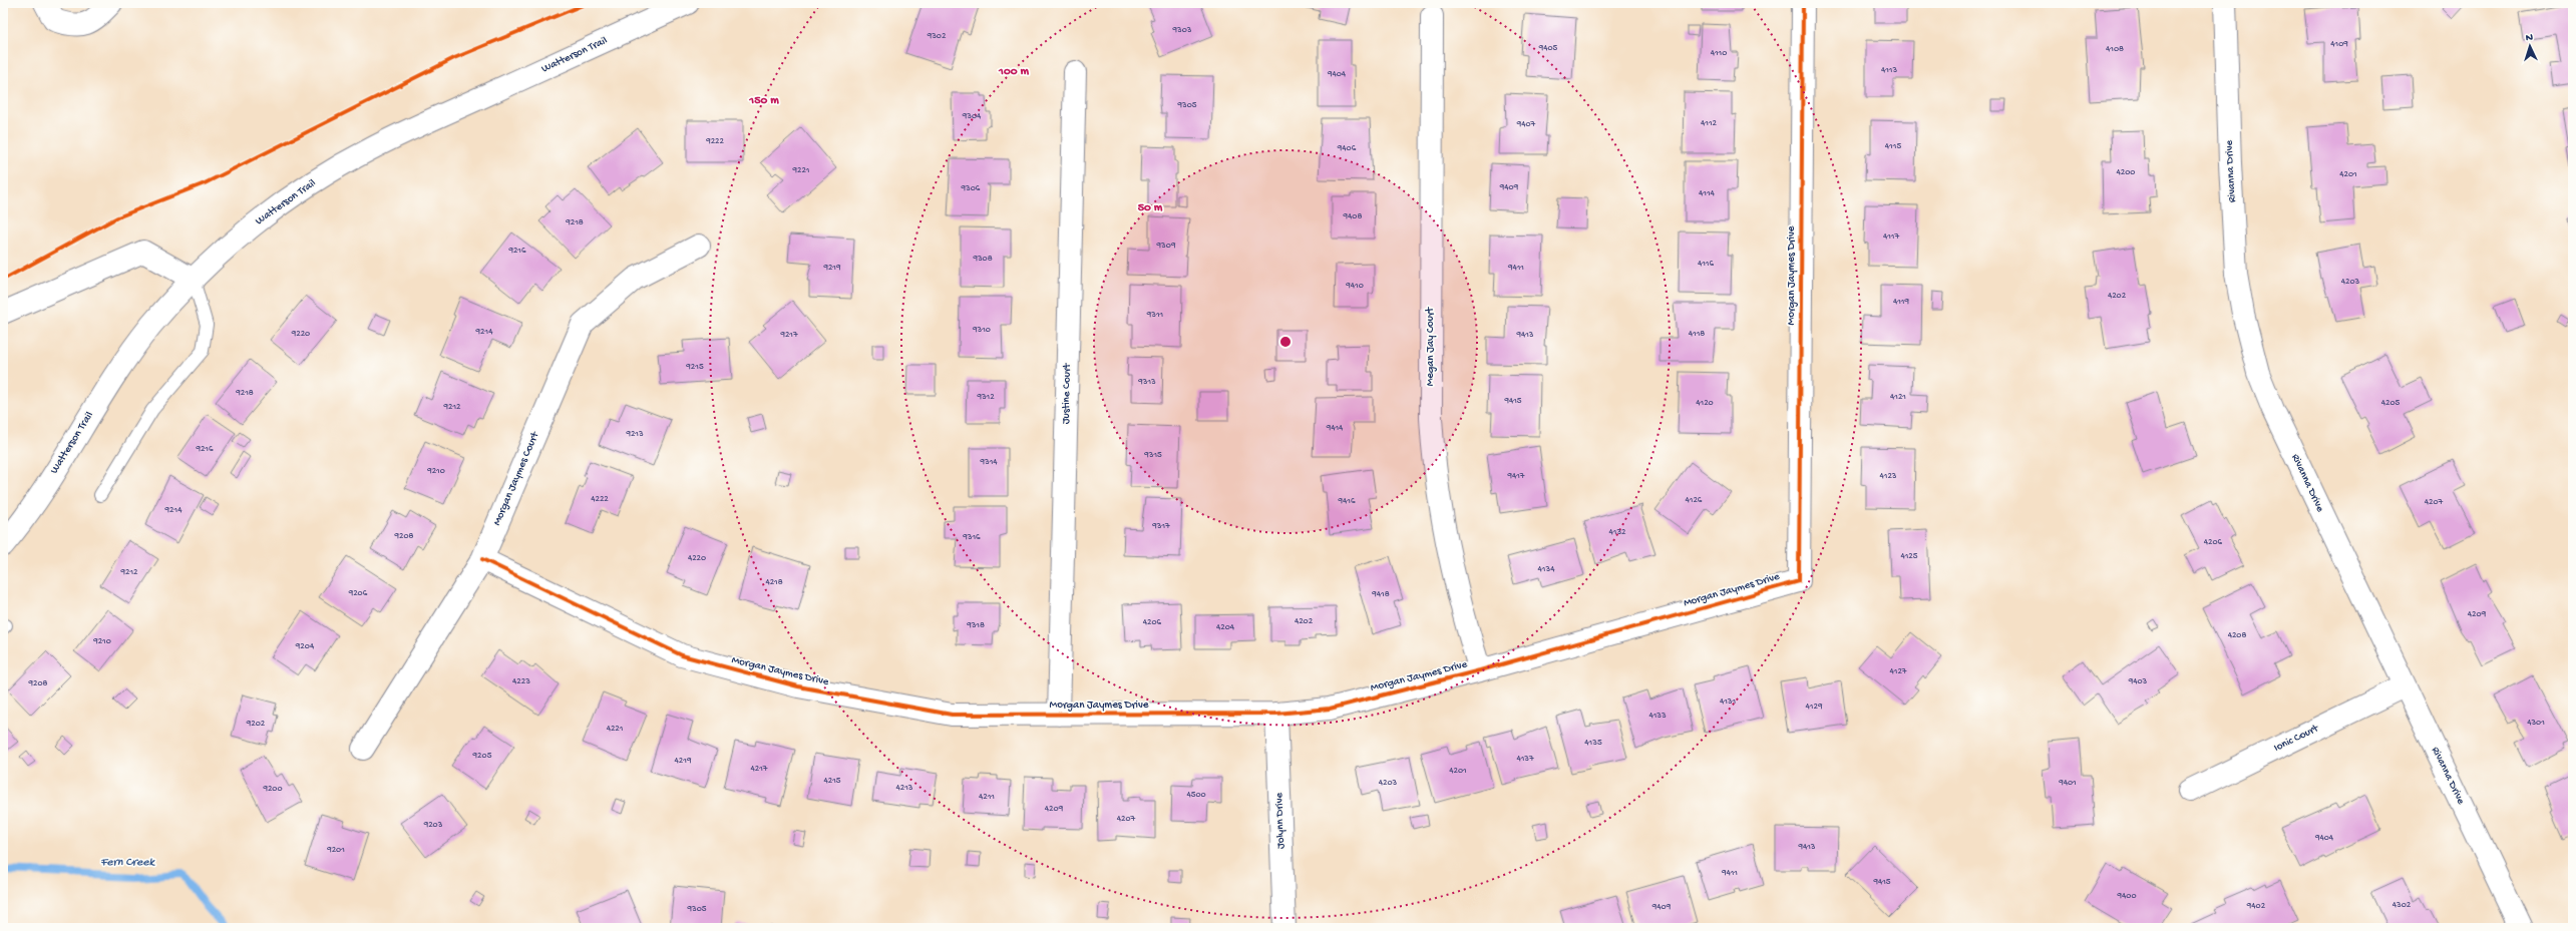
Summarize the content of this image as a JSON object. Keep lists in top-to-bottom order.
{
  "streets": {
    "street": [
      "Watterson Trail",
      "Rivanna Drive",
      "Morgan Jaymes Drive",
      "Megan Jay Court",
      "Justine Court",
      "Morgan Jaymes Court",
      "Ionic Court",
      "Jolynn Drive"
    ]
  },
  "crossings": [
    ["Rivanna Drive", "Ionic Court"],
    ["Morgan Jaymes Drive", "Megan Jay Court"],
    ["Morgan Jaymes Drive", "Justine Court"],
    ["Morgan Jaymes Drive", "Morgan Jaymes Court"],
    ["Morgan Jaymes Drive", "Jolynn Drive"]
  ],
  "water": ["Fern Creek"],
  "house_numbers": [
    "9303",
    "9302",
    "4109",
    "9405",
    "4108",
    "4110",
    "4113",
    "9404",
    "9305",
    "9304",
    "4112",
    "9407",
    "9222",
    "4115",
    "9406",
    "9221",
    "4200",
    "4201",
    "9409",
    "9306",
    "4114",
    "9408",
    "9218",
    "4117",
    "9309",
    "9216",
    "9308",
    "4116",
    "9219",
    "9411",
    "4203",
    "9410",
    "4202",
    "4119",
    "9311",
    "9310",
    "9214",
    "9220",
    "4118",
    "9217",
    "9413",
    "9215",
    "9313",
    "9218",
    "9312",
    "4121",
    "9415",
    "4120",
    "4205",
    "9212",
    "9414",
    "9213",
    "9216",
    "9315",
    "9314",
    "9210",
    "9417",
    "4123",
    "4222",
    "4126",
    "9416",
    "4207",
    "9214",
    "9317",
    "4132",
    "9208",
    "9316",
    "4206",
    "4125",
    "4220",
    "4134",
    "9212",
    "4218",
    "9206",
    "9418",
    "4209",
    "4202",
    "4206",
    "9318",
    "4204",
    "4208",
    "9210",
    "9204",
    "4127",
    "4223",
    "9403",
    "9208",
    "4131",
    "4129",
    "4133",
    "4301",
    "9202",
    "4221",
    "4135",
    "9205",
    "4137",
    "4219",
    "4217",
    "4201",
    "4215",
    "4203",
    "9401",
    "4213",
    "9200",
    "4500",
    "4211",
    "4209",
    "4207",
    "9203",
    "9404",
    "9413",
    "9201",
    "9411",
    "9415",
    "9400",
    "4302",
    "9402",
    "9409",
    "9305"
  ],
  "north": "top",
  "rings": ["100 m", "150 m", "50 m"]
}
